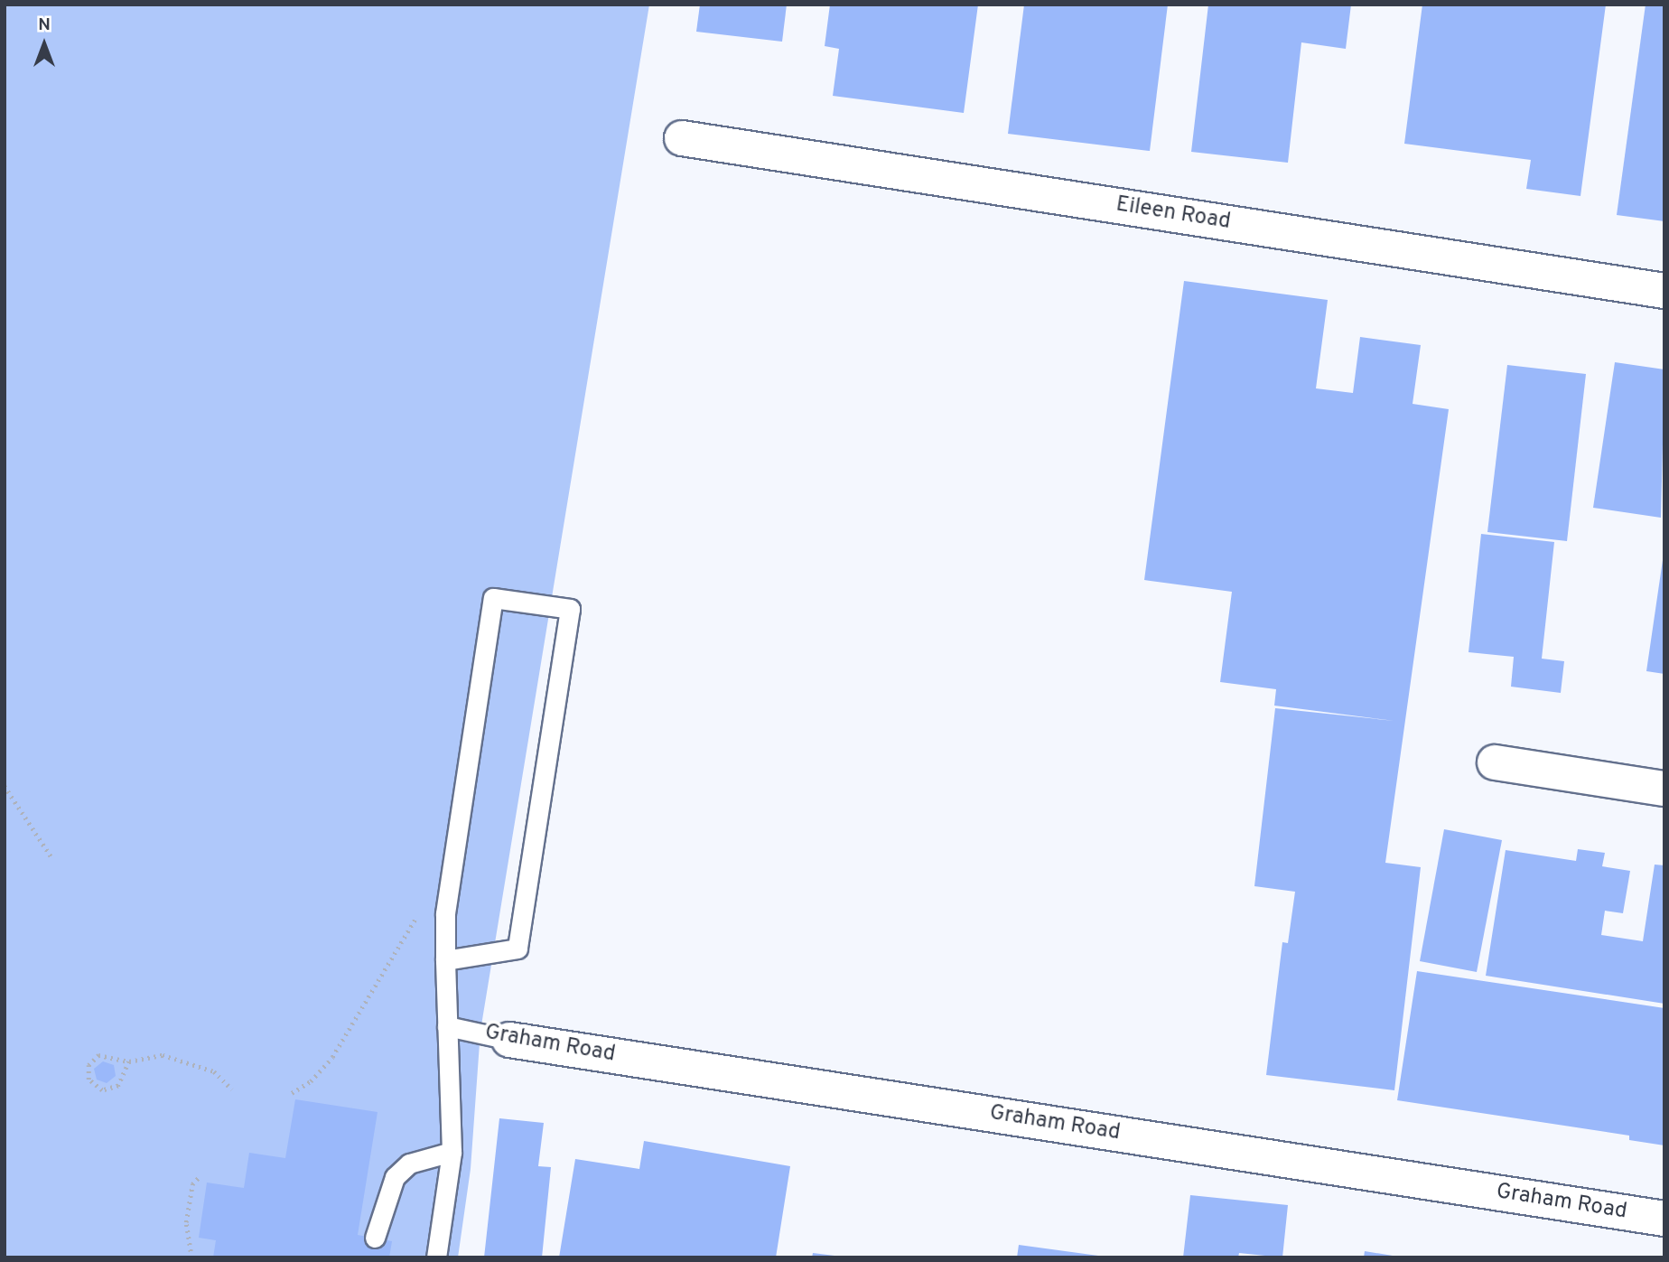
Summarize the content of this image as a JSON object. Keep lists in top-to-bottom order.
{
  "streets": {
    "street": ["Eileen Road", "Graham Road"]
  },
  "north": "top"
}
